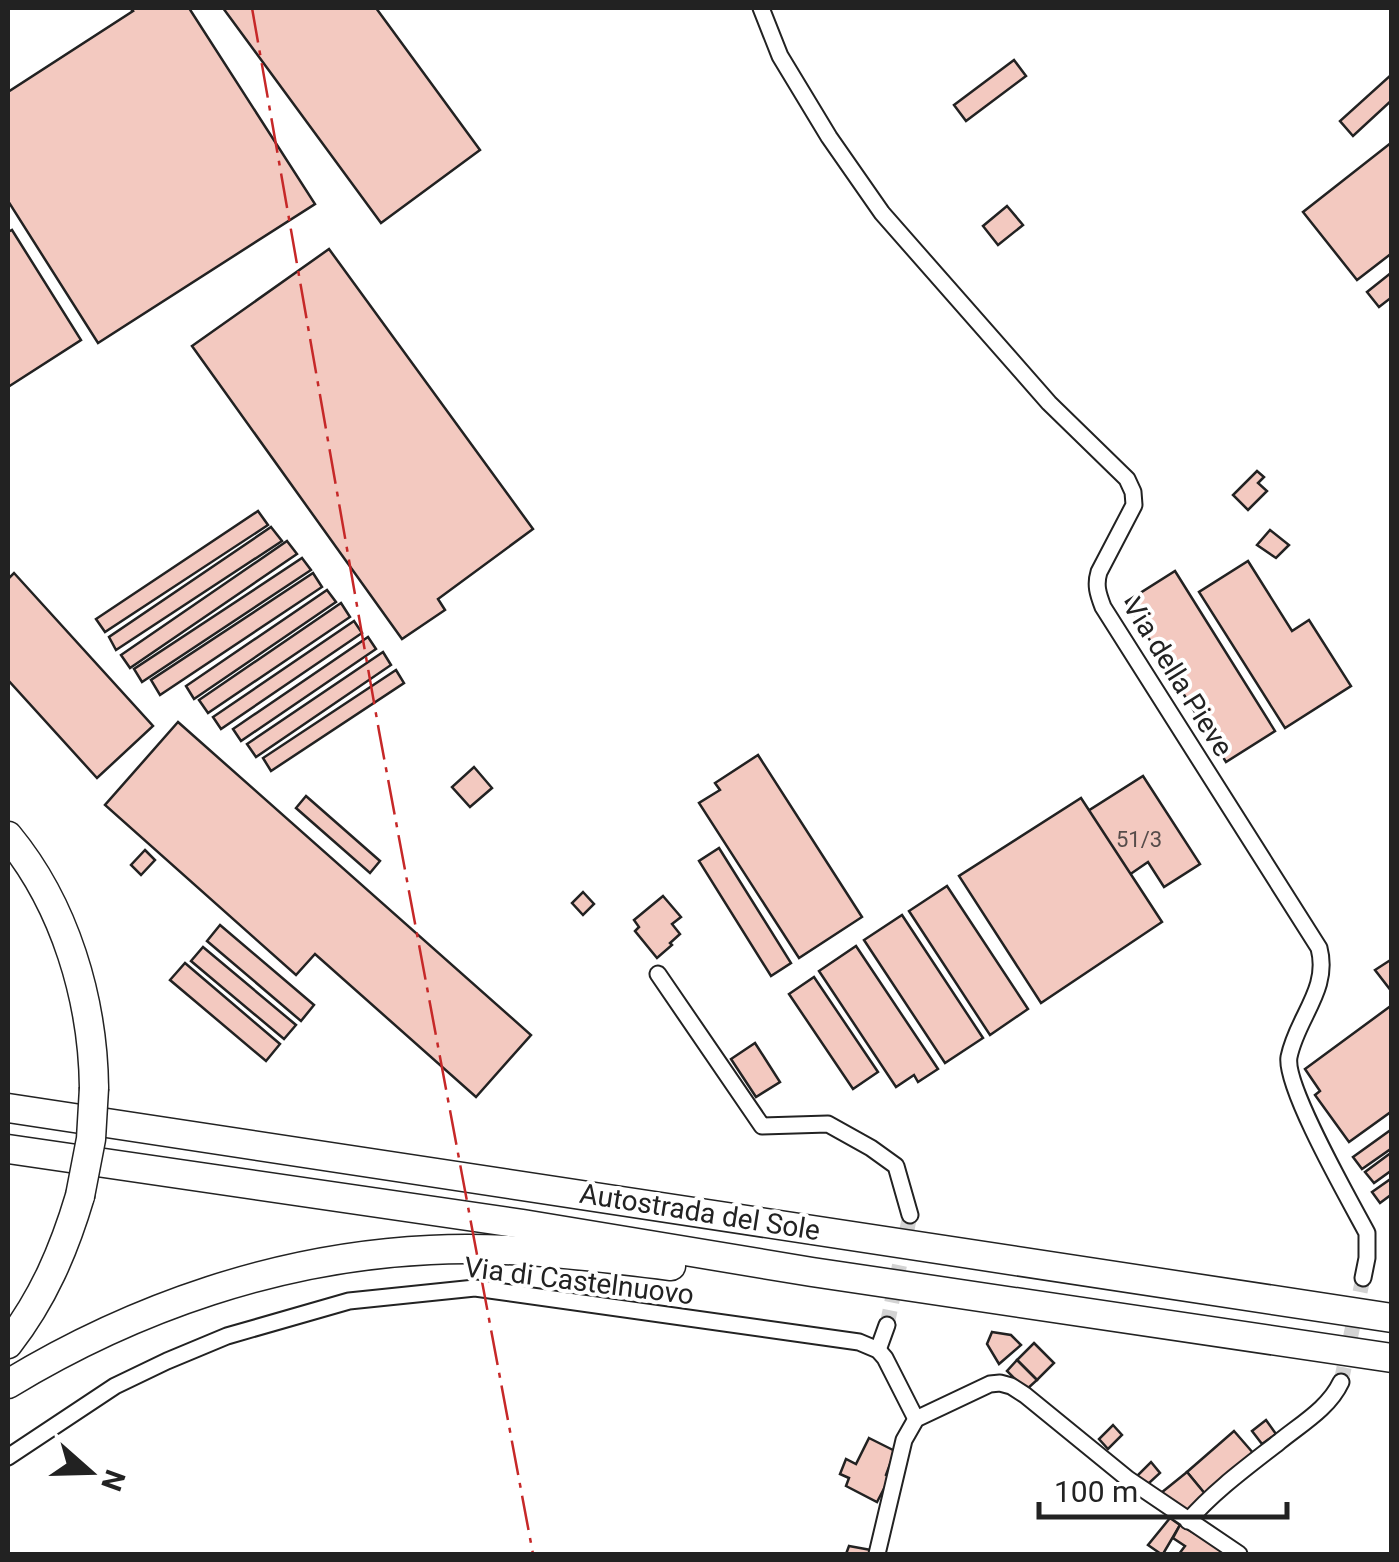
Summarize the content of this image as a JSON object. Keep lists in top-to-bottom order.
{
  "streets": {
    "highway": ["Autostrada del Sole"],
    "street": ["Via della Pieve", "Via di Castelnuovo"]
  },
  "house_numbers": ["51/3"],
  "scale_bar": "100 m",
  "north": "right"
}
